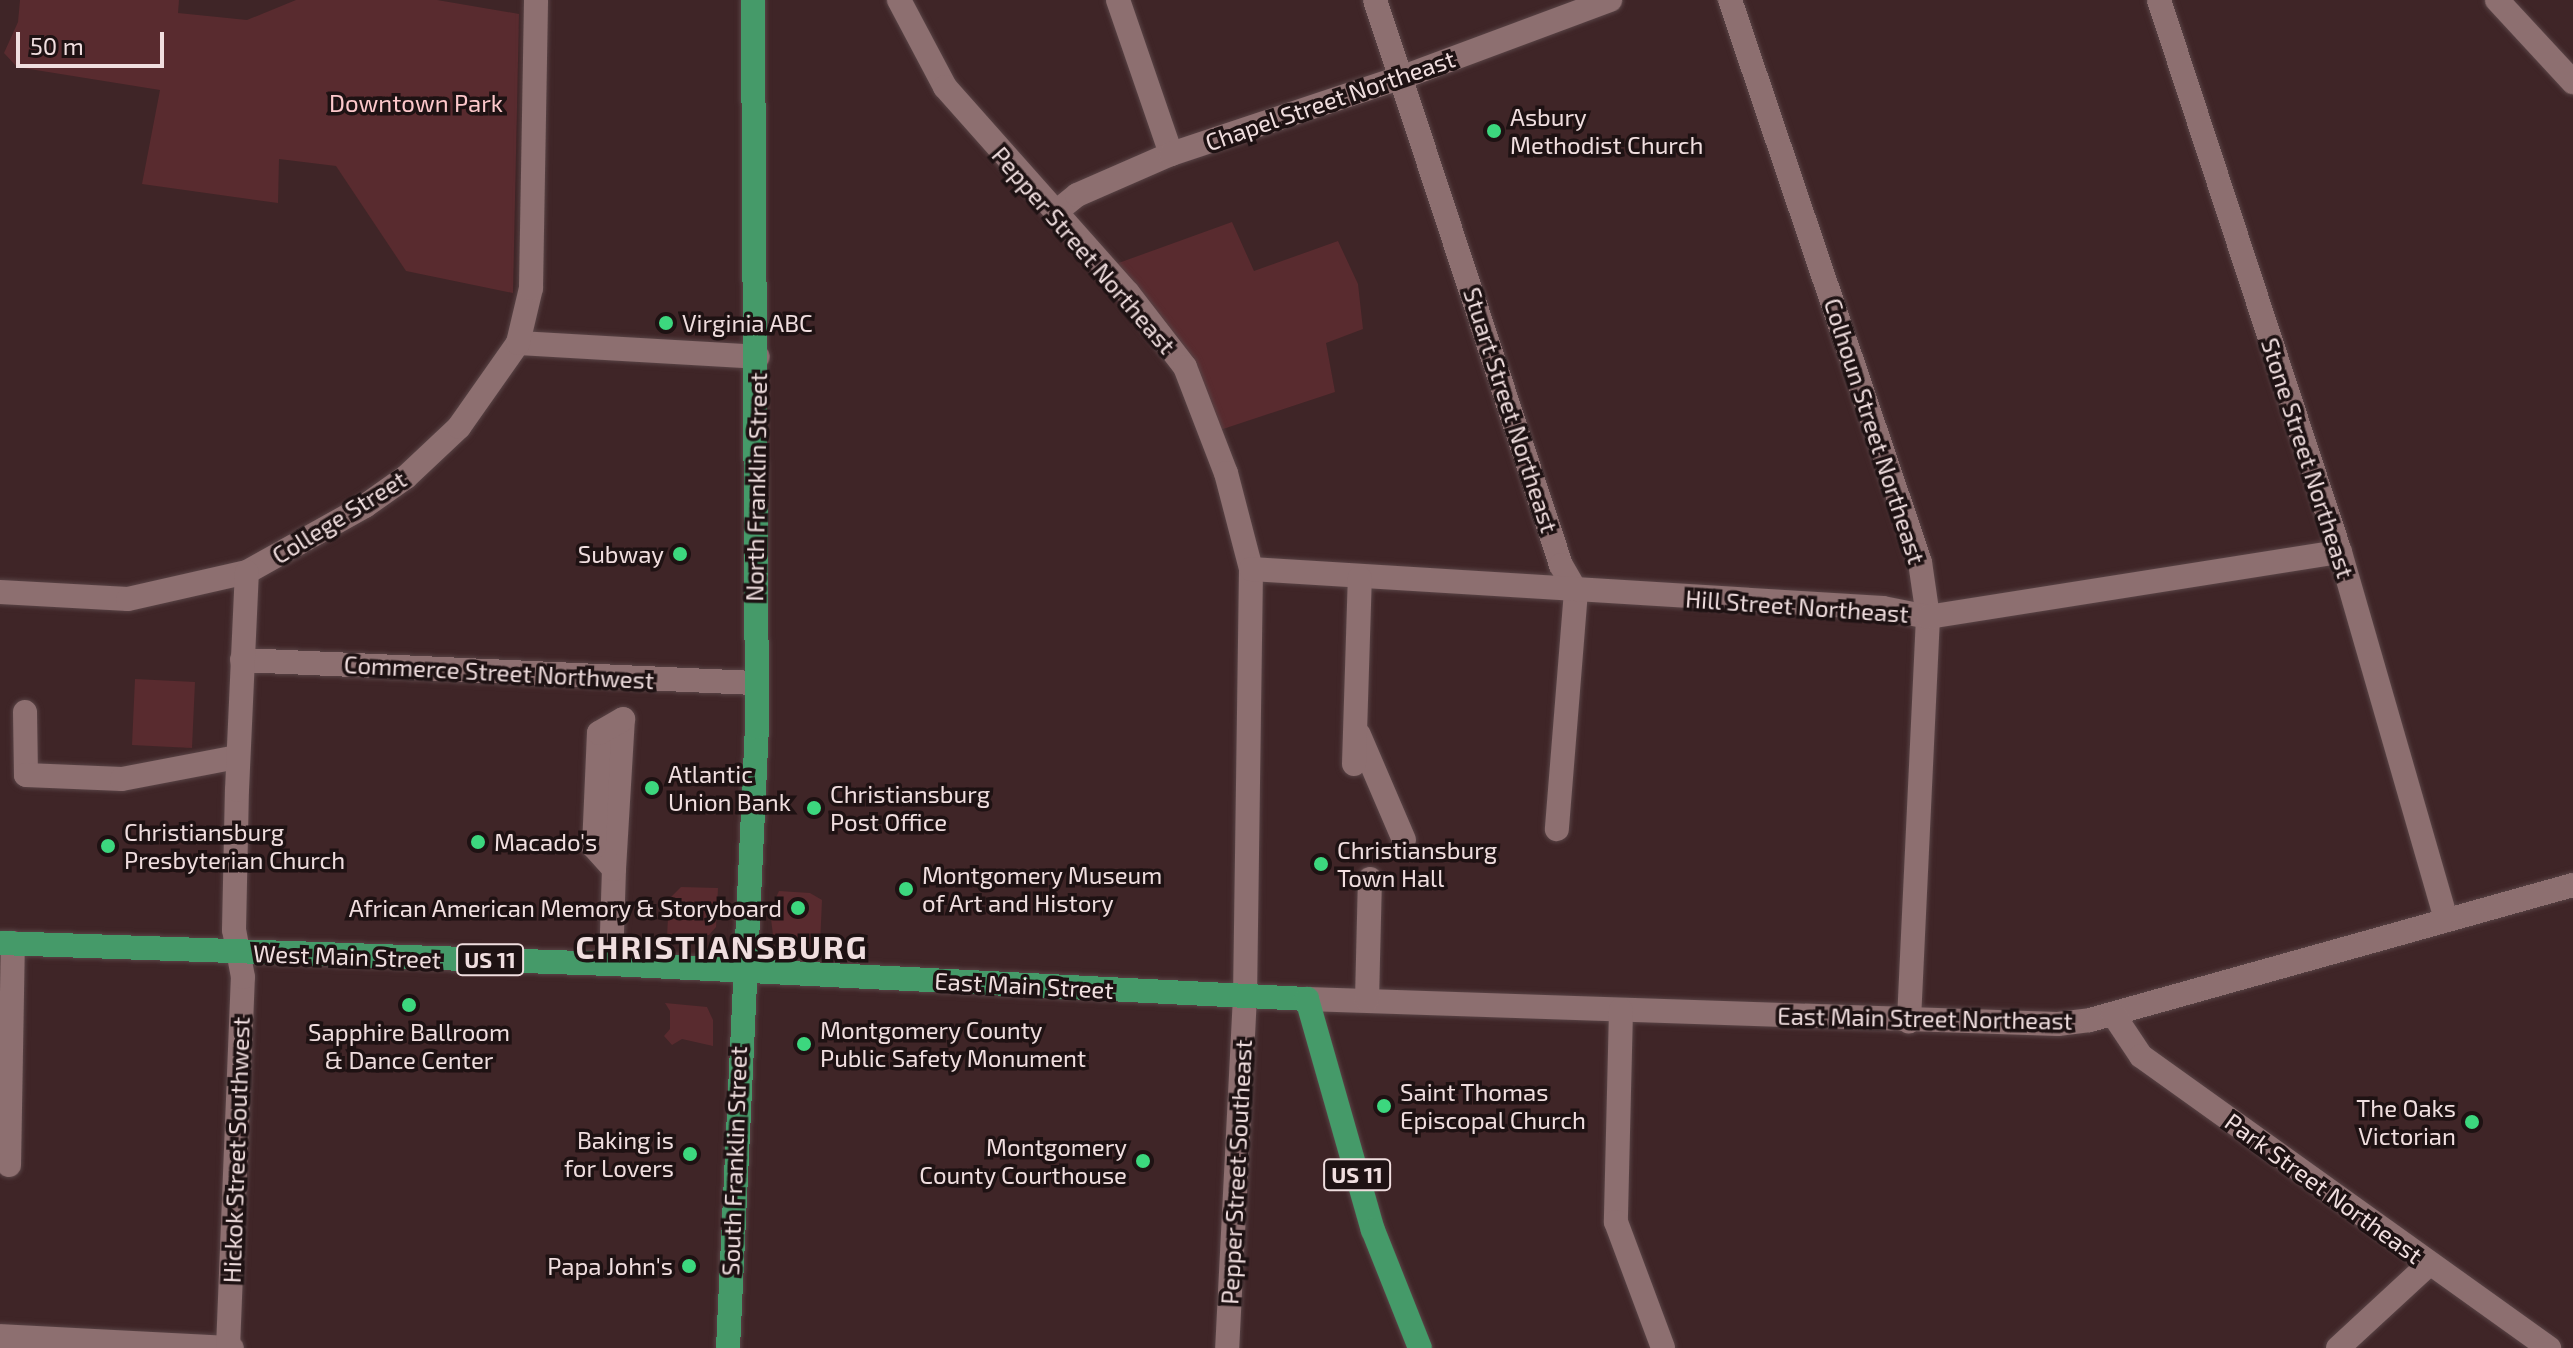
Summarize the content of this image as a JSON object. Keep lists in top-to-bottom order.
{
  "streets": {
    "main road": [
      "North Franklin Street",
      "West Main Street",
      "US 11",
      "East Main Street",
      "South Franklin Street"
    ],
    "street": [
      "Chapel Street Northeast",
      "Pepper Street Northeast",
      "Stuart Street Northeast",
      "Colhoun Street Northeast",
      "Stone Street Northeast",
      "College Street",
      "Hill Street Northeast",
      "Commerce Street Northwest",
      "East Main Street Northeast",
      "Hickok Street Southwest",
      "Pepper Street Southeast",
      "Park Street Northeast"
    ]
  },
  "crossings": [
    ["Chapel Street Northeast", "Pepper Street Northeast"],
    ["Chapel Street Northeast", "Stuart Street Northeast"],
    ["Pepper Street Northeast", "Hill Street Northeast"],
    ["Pepper Street Northeast", "East Main Street"],
    ["Pepper Street Northeast", "Pepper Street Southeast"],
    ["Stuart Street Northeast", "Hill Street Northeast"],
    ["Colhoun Street Northeast", "Hill Street Northeast"],
    ["Colhoun Street Northeast", "East Main Street Northeast"],
    ["Stone Street Northeast", "Hill Street Northeast"],
    ["Stone Street Northeast", "East Main Street Northeast"],
    ["North Franklin Street", "Commerce Street Northwest"],
    ["North Franklin Street", "West Main Street"],
    ["North Franklin Street", "East Main Street"],
    ["North Franklin Street", "South Franklin Street"],
    ["College Street", "Hickok Street Southwest"],
    ["Commerce Street Northwest", "Hickok Street Southwest"],
    ["West Main Street", "East Main Street"],
    ["West Main Street", "Hickok Street Southwest"],
    ["West Main Street", "South Franklin Street"],
    ["US 11", "East Main Street"],
    ["US 11", "East Main Street Northeast"],
    ["East Main Street", "East Main Street Northeast"],
    ["East Main Street", "South Franklin Street"],
    ["East Main Street", "Pepper Street Southeast"],
    ["East Main Street Northeast", "Park Street Northeast"]
  ],
  "districts": ["CHRISTIANSBURG"],
  "parks": ["Downtown Park"],
  "places": [
    "Asbury Methodist Church",
    "Virginia ABC",
    "Subway",
    "Atlantic Union Bank",
    "Christiansburg Post Office",
    "Macado's",
    "Christiansburg Presbyterian Church",
    "Christiansburg Town Hall",
    "Montgomery Museum of Art and History",
    "African American Memory & Storyboard",
    "Sapphire Ballroom & Dance Center",
    "Montgomery County Public Safety Monument",
    "Saint Thomas Episcopal Church",
    "The Oaks Victorian",
    "Baking is for Lovers",
    "Montgomery County Courthouse",
    "Papa John's"
  ],
  "scale_bar": "50 m"
}
